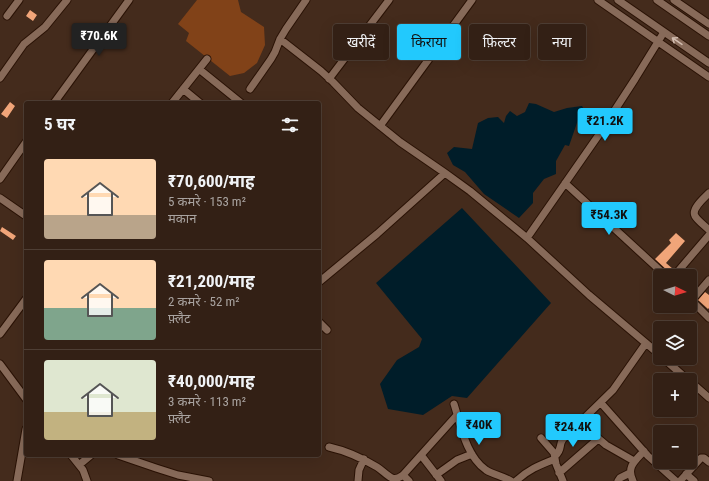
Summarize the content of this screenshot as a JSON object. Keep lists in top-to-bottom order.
{
  "north": "right",
  "page": {
    "price": [
      "₹70.6K",
      "₹21.2K",
      "₹54.3K",
      "₹40K",
      "₹24.4K"
    ],
    "chip": [
      "खरीदें",
      "किराया",
      "फ़िल्टर",
      "नया"
    ],
    "heading": "5 घर",
    "list": [
      {
        "name": "₹70,600/माह",
        "note": "5 कमरे · 153 m² · मकान"
      },
      {
        "name": "₹21,200/माह",
        "note": "2 कमरे · 52 m² · फ़्लैट"
      },
      {
        "name": "₹40,000/माह",
        "note": "3 कमरे · 113 m² · फ़्लैट"
      }
    ],
    "map_buttons": ["+", "−"]
  }
}
